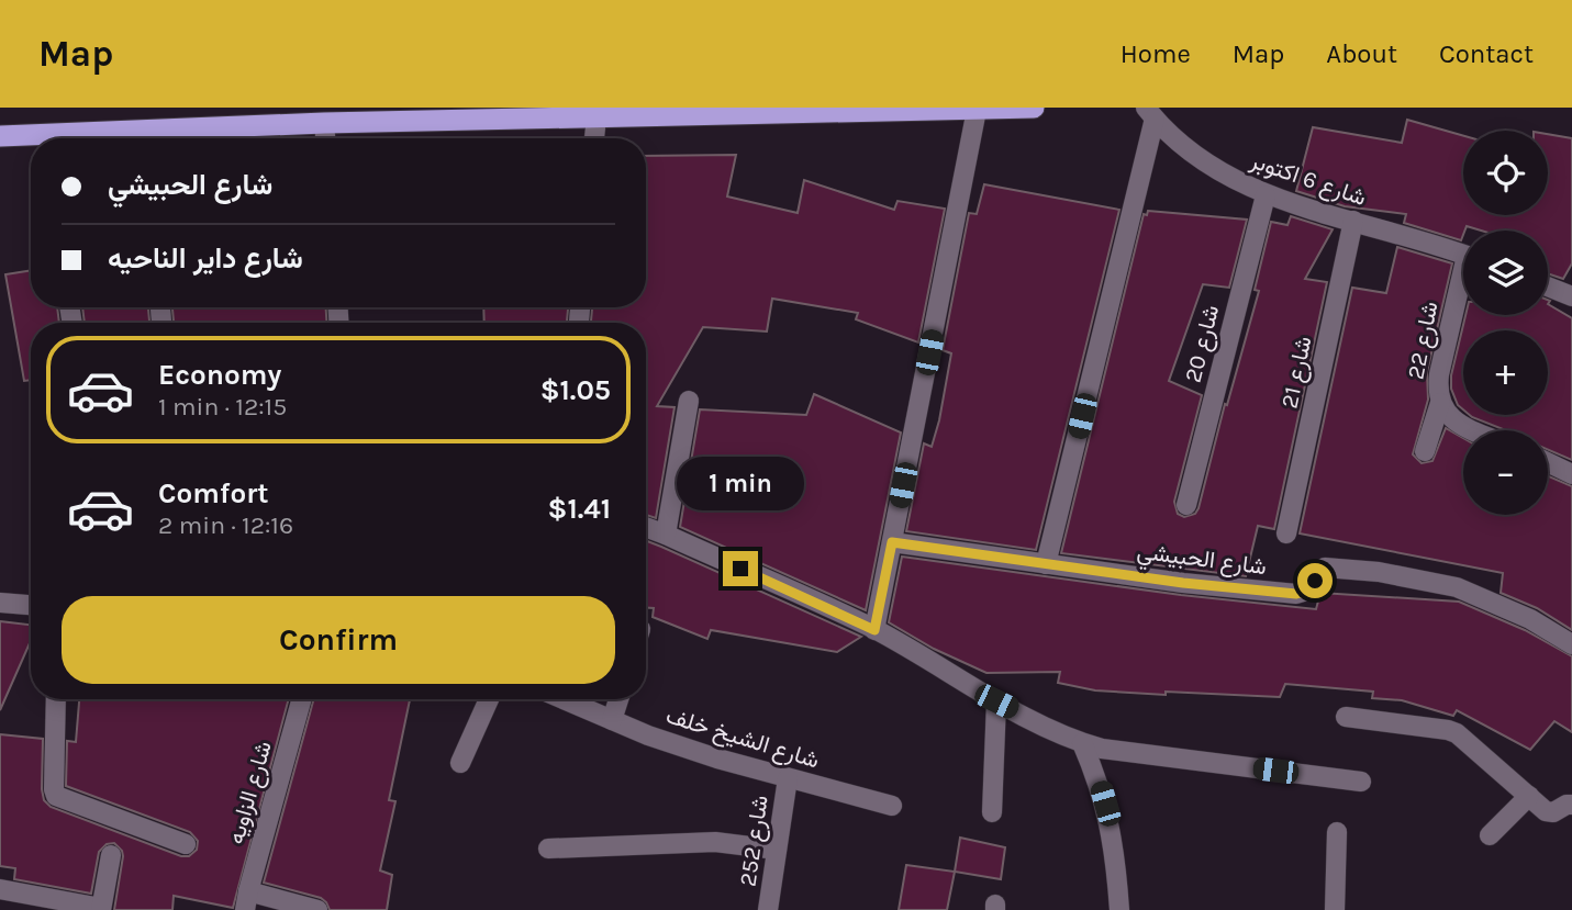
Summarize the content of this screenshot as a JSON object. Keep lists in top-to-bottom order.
{
  "streets": {
    "street": [
      "شارع 6 اكتوبر",
      "شارع 22",
      "شارع 20",
      "شارع 21",
      "شارع الحبيشي",
      "شارع الشيخ خلف",
      "شارع الزاويه",
      "شارع 252"
    ]
  },
  "crossings": [
    ["شارع 6 اكتوبر", "شارع 20"],
    ["شارع 6 اكتوبر", "شارع 21"],
    ["شارع الشيخ خلف", "شارع 252"]
  ],
  "page": {
    "header": "Map",
    "nav": [
      "Home",
      "Map",
      "About",
      "Contact"
    ],
    "map_buttons": ["+", "−"],
    "banner": ["شارع الحبيشي", "شارع داير الناحيه"],
    "list": [
      {
        "name": "Economy",
        "note": "1 min · 12:15",
        "value": "$1.05"
      },
      {
        "name": "Comfort",
        "note": "2 min · 12:16",
        "value": "$1.41"
      }
    ],
    "bubble": "1 min",
    "buttons": "Confirm"
  }
}
